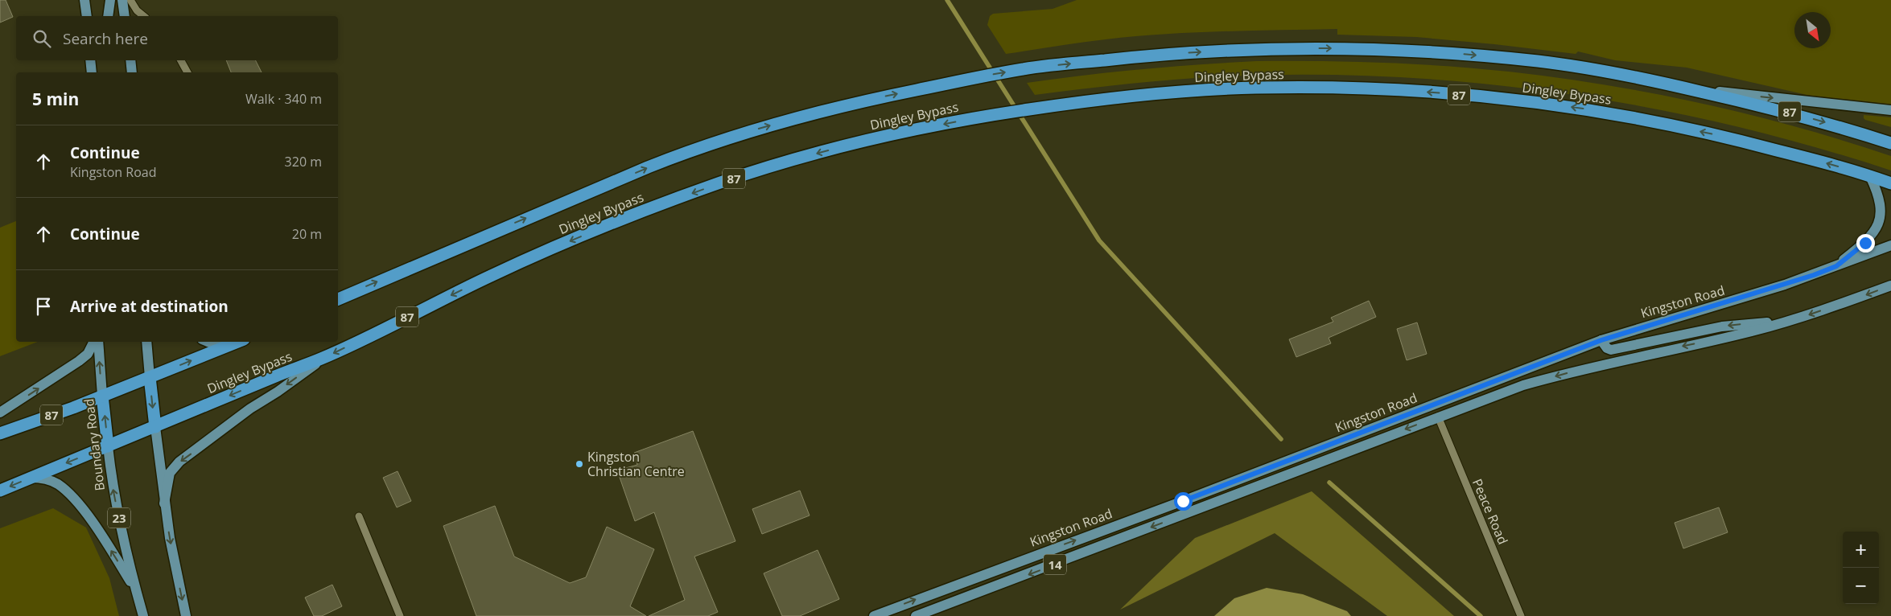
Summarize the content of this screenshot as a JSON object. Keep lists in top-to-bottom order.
{
  "streets": {
    "highway": [
      "Dingley Bypass",
      "87",
      "Boundary Road",
      "23"
    ],
    "main road": ["Kingston Road", "14"],
    "street": ["Peace Road"]
  },
  "crossings": [
    ["Dingley Bypass", "Boundary Road"],
    ["87", "Boundary Road"],
    ["Kingston Road", "Peace Road"]
  ],
  "places": ["Kingston Christian Centre"],
  "north": "bottom right",
  "page": {
    "search": "Search here",
    "heading": ["5 min", "Walk · 340 m"],
    "list": [
      ["Continue", "Kingston Road", "320 m"],
      ["Continue", "20 m"],
      "Arrive at destination"
    ],
    "map_buttons": ["+", "−"]
  }
}
